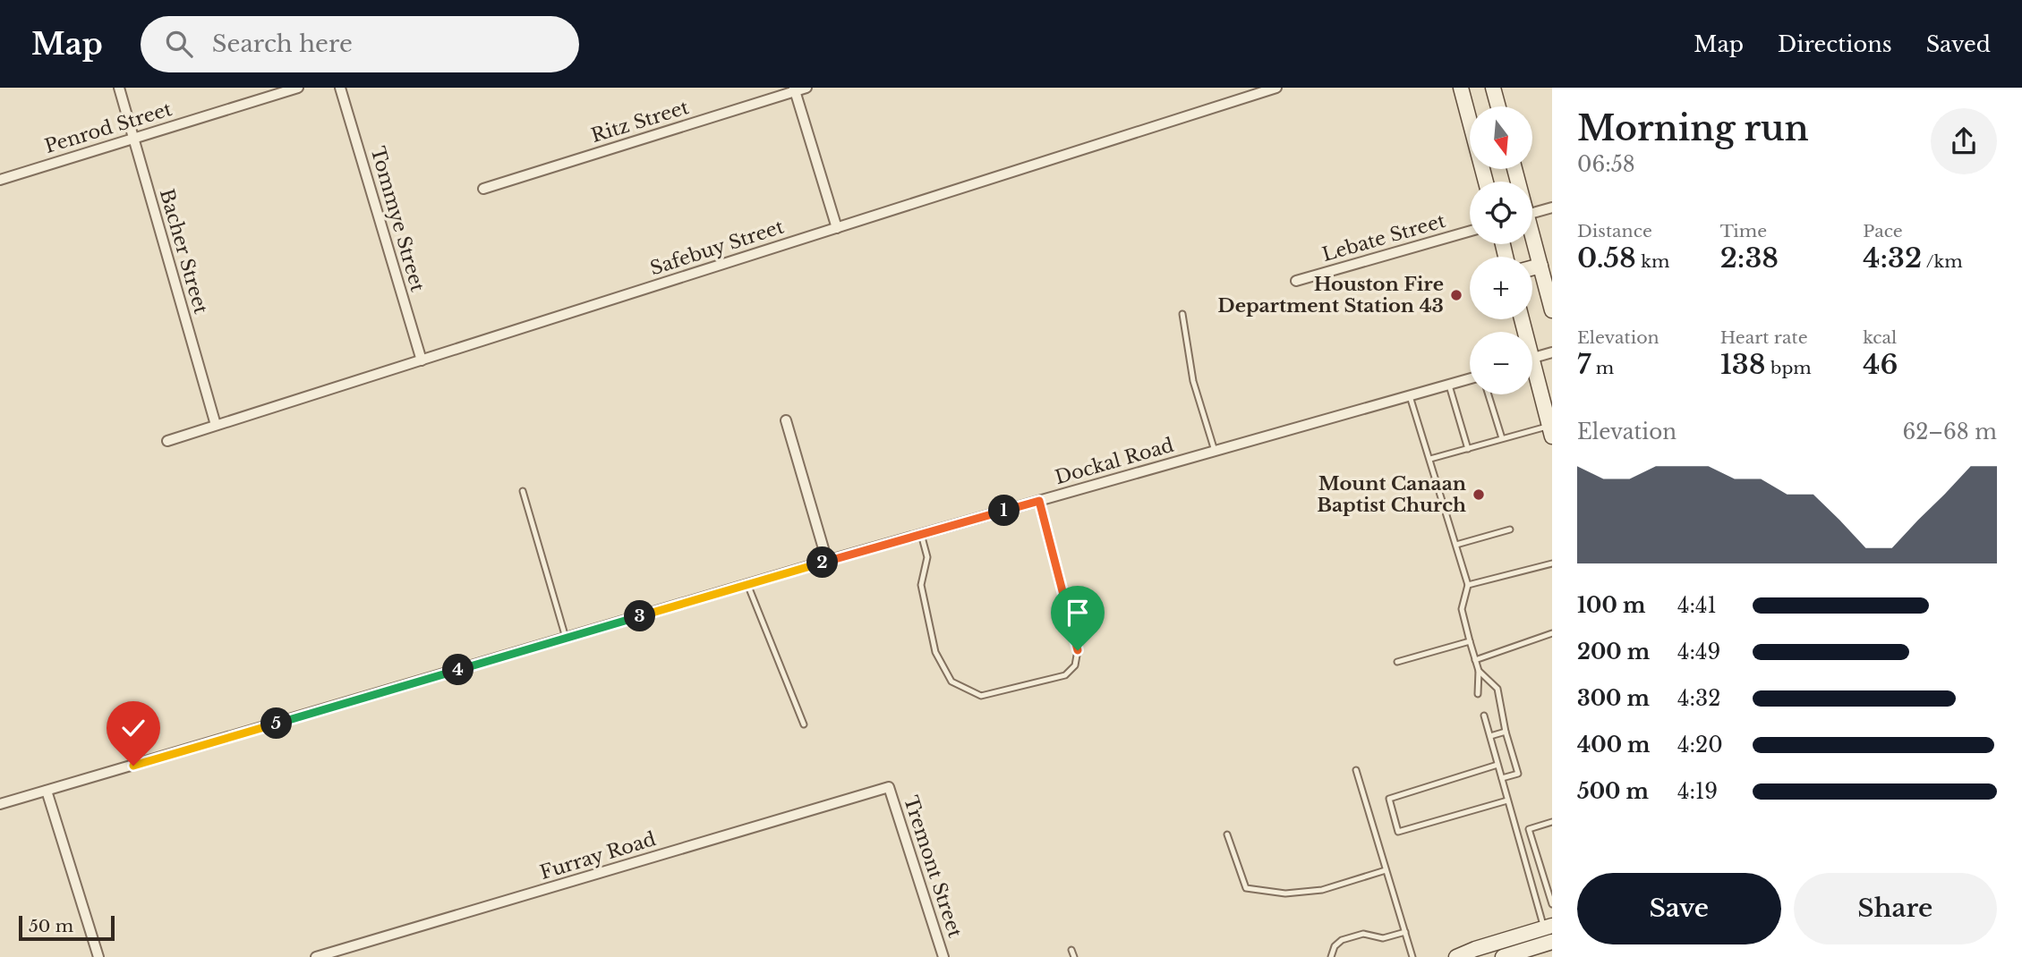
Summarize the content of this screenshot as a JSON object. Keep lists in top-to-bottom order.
{
  "streets": {
    "street": [
      "Ritz Street",
      "Penrod Street",
      "Tommye Street",
      "Lebate Street",
      "Safebuy Street",
      "Bacher Street",
      "Dockal Road",
      "Furray Road",
      "Tremont Street"
    ]
  },
  "crossings": [
    ["Penrod Street", "Bacher Street"],
    ["Tommye Street", "Safebuy Street"],
    ["Safebuy Street", "Bacher Street"],
    ["Furray Road", "Tremont Street"]
  ],
  "places": ["Houston Fire Department Station 43", "Mount Canaan Baptist Church"],
  "scale_bar": "50 m",
  "north": "bottom",
  "page": {
    "header": "Map",
    "search": "Search here",
    "nav": ["Map", "Directions", "Saved"],
    "heading": ["Morning run", "06:58"],
    "map_buttons": ["+", "−"],
    "stats": [
      ["Distance", "0.58 km"],
      ["Time", "2:38"],
      ["Pace", "4:32 /km"],
      ["Elevation", "7 m"],
      ["Heart rate", "138 bpm"],
      ["kcal", "46"]
    ],
    "chart": ["Elevation", "62–68 m"],
    "pins": [
      "1",
      "2",
      "3",
      "4",
      "5"
    ],
    "list": [
      {
        "name": "100 m",
        "note": "4:41"
      },
      {
        "name": "200 m",
        "note": "4:49"
      },
      {
        "name": "300 m",
        "note": "4:32"
      },
      {
        "name": "400 m",
        "note": "4:20"
      },
      {
        "name": "500 m",
        "note": "4:19"
      }
    ],
    "buttons": ["Save", "Share"],
    "scale": "50 m"
  }
}
